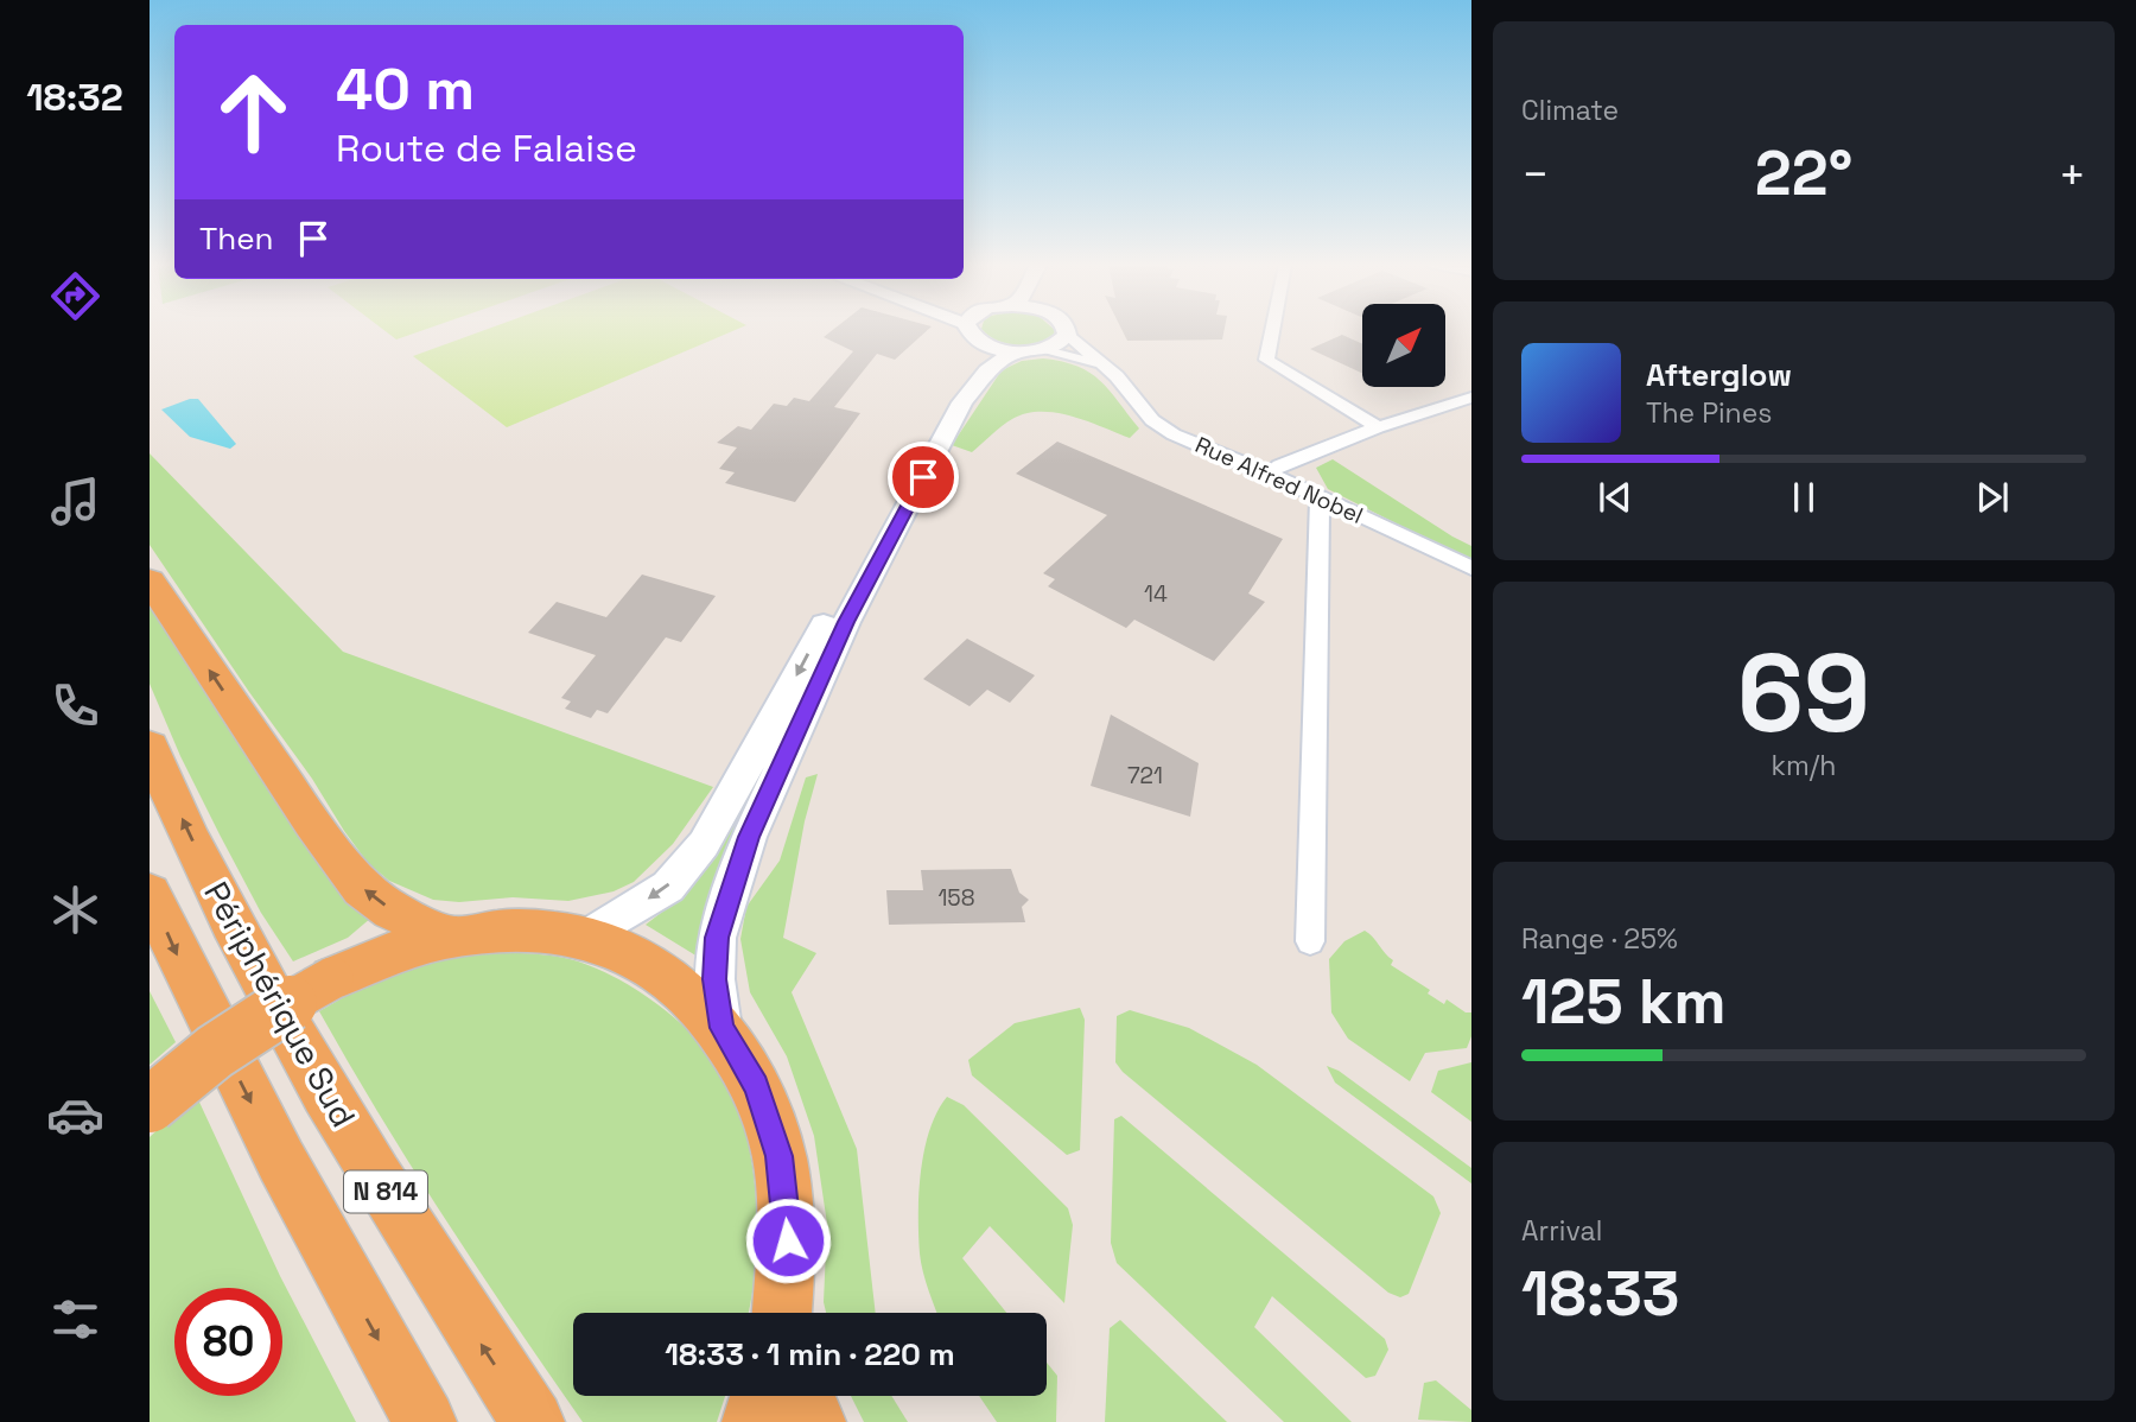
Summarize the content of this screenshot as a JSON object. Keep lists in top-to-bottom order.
{
  "streets": {
    "highway": ["Périphérique Sud", "N 814"],
    "street": ["Rue Alfred Nobel"]
  },
  "house_numbers": ["14", "721", "158"],
  "north": "top right",
  "page": {
    "tabs": "18:32",
    "tile": [
      "Climate",
      ["69", "km/h"],
      ["Range · 25%", "125 km"],
      ["Arrival", "18:33"]
    ],
    "turn": ["40 m", "Route de Falaise"],
    "heat": ["−", "22°", "+"],
    "then": "Then",
    "song": ["Afterglow", "The Pines"],
    "limit": "80",
    "trip": "18:33 · 1 min · 220 m"
  }
}
